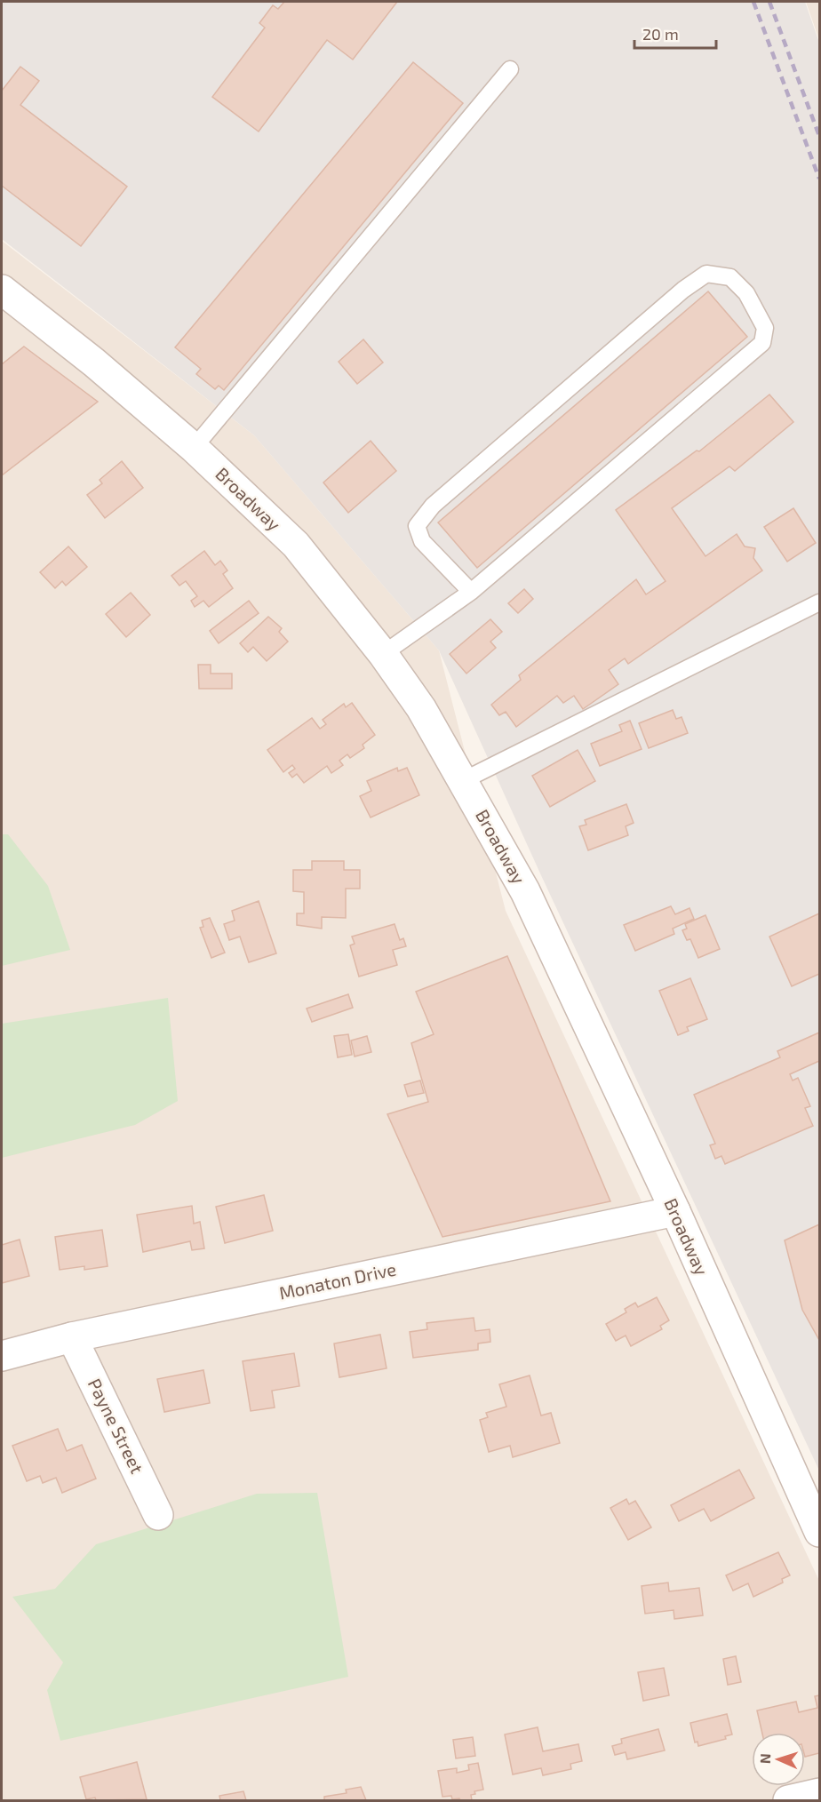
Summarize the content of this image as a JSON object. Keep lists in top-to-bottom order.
{
  "streets": {
    "street": ["Broadway", "Monaton Drive", "Payne Street"]
  },
  "crossings": [
    ["Broadway", "Monaton Drive"],
    ["Monaton Drive", "Payne Street"]
  ],
  "scale_bar": "20 m",
  "north": "left"
}
